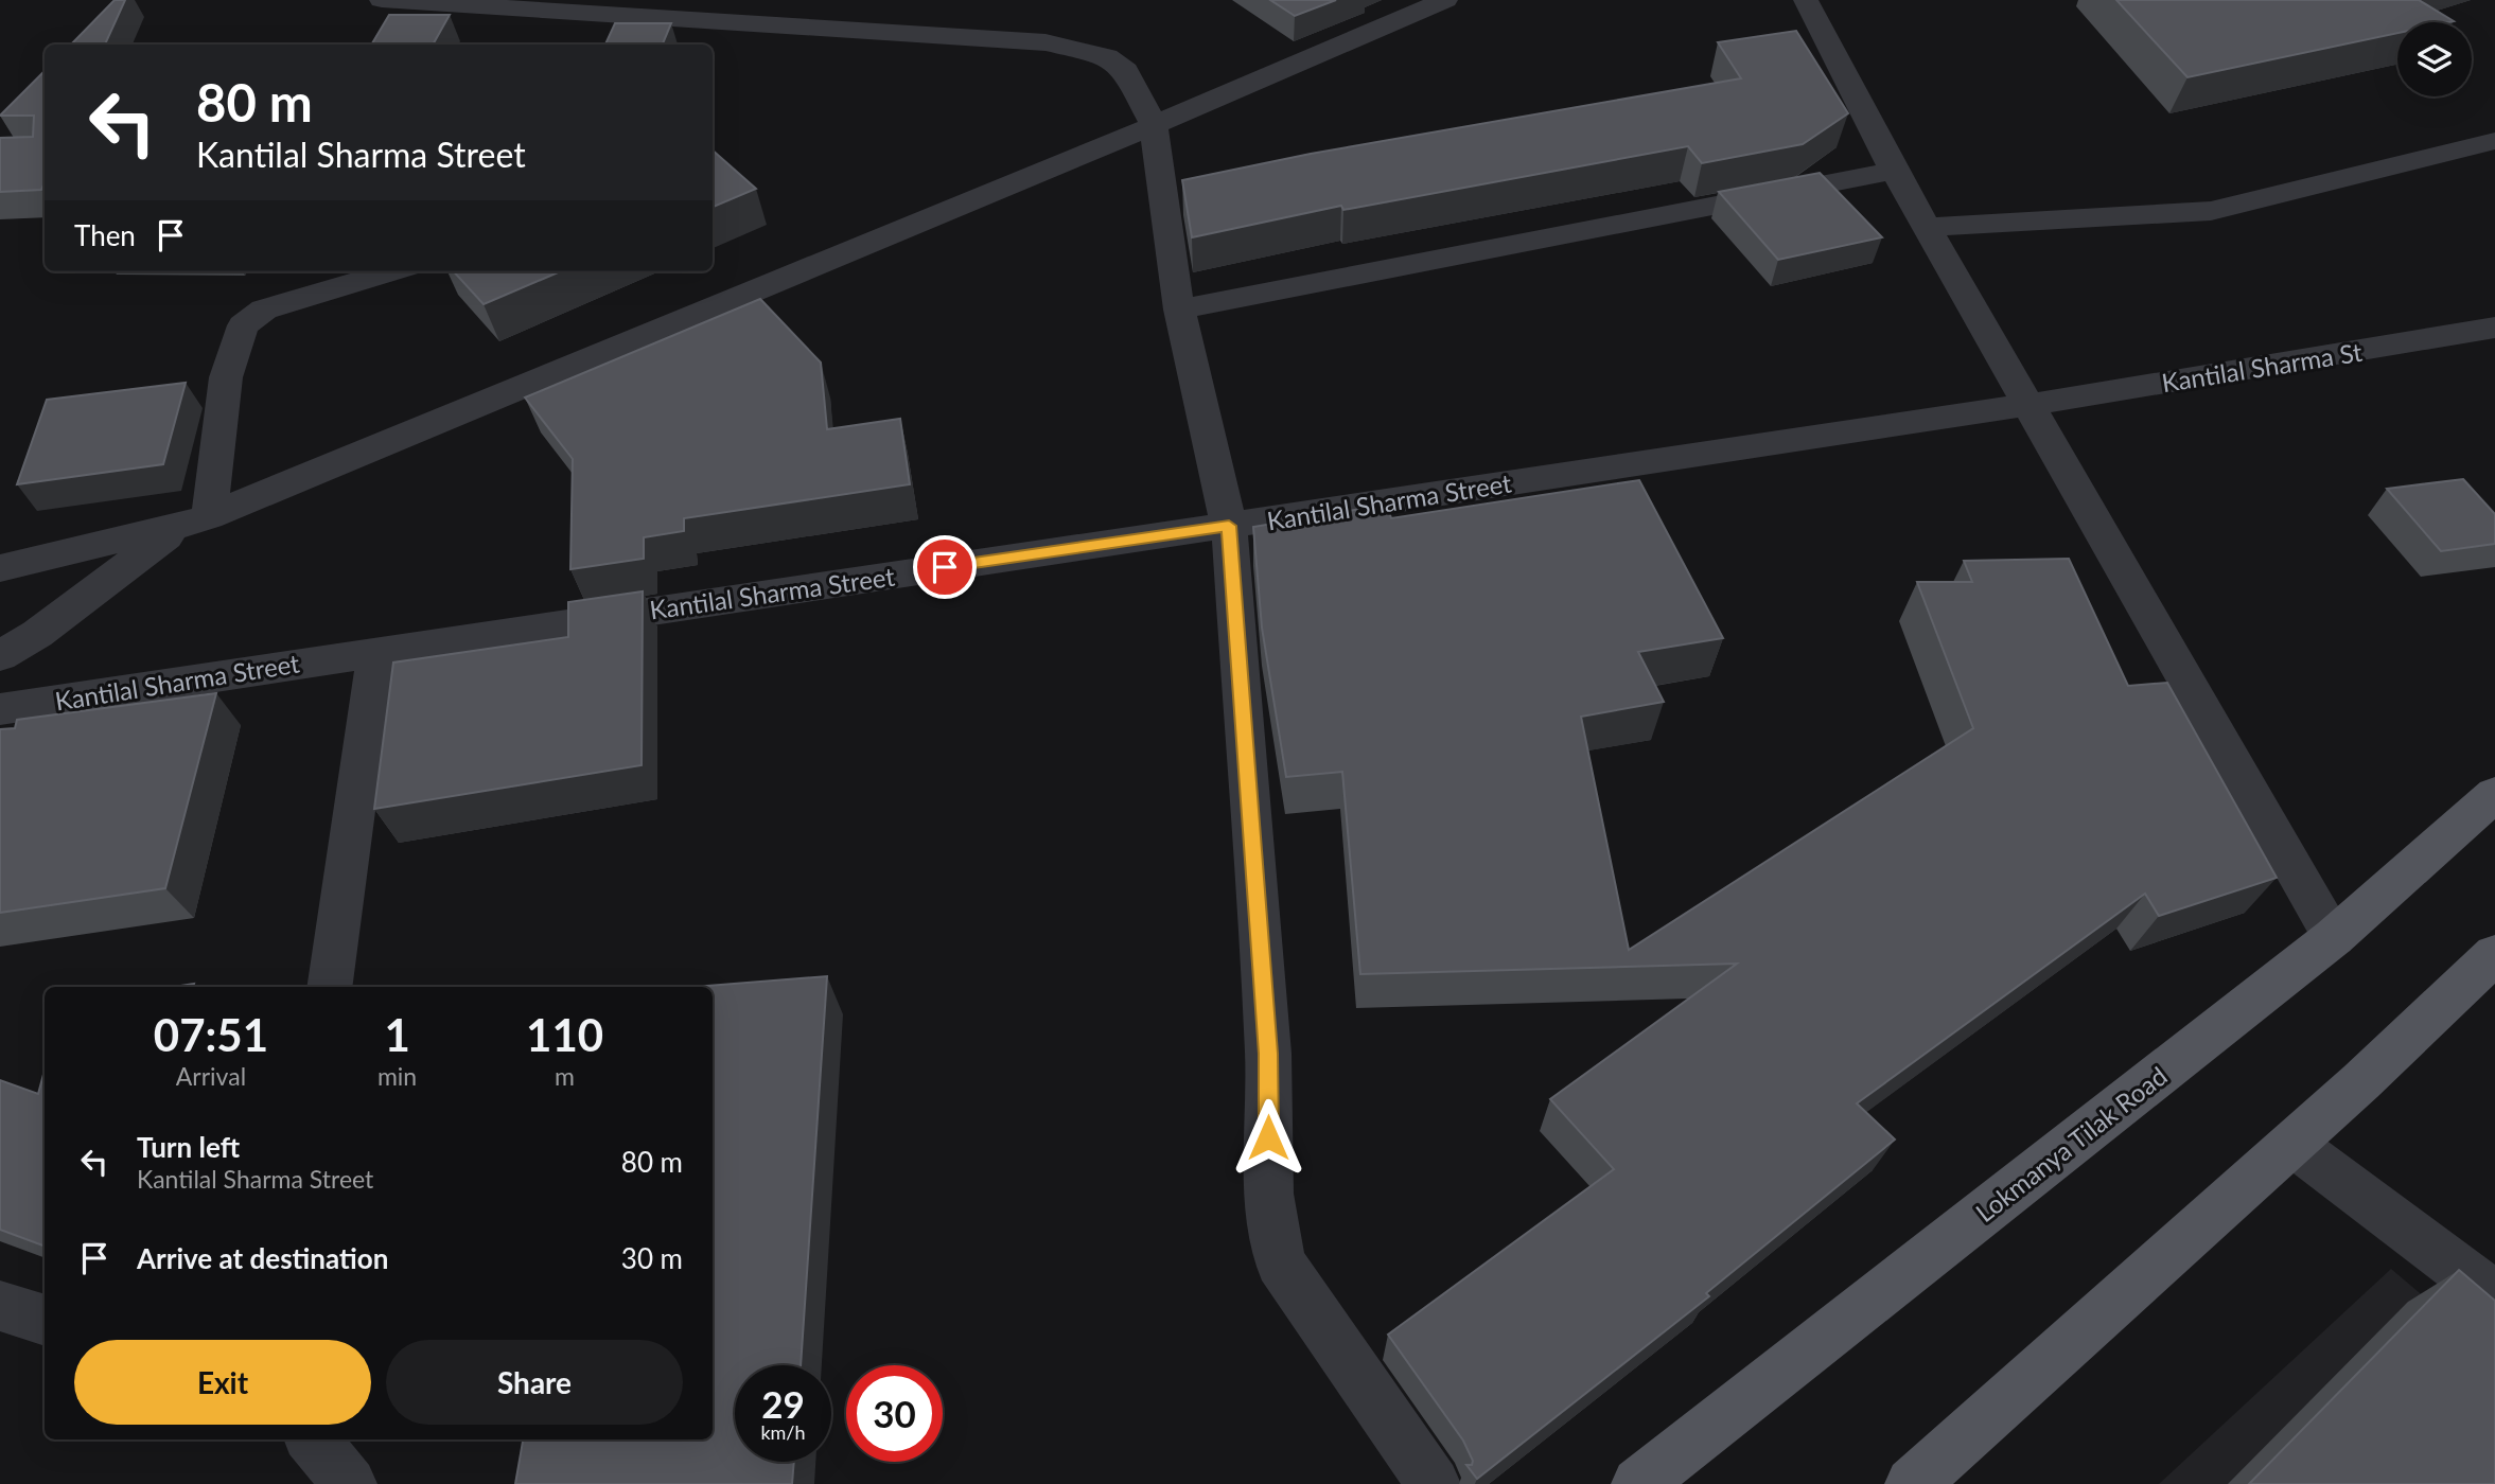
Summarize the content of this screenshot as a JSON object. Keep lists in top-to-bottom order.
{
  "streets": {
    "main road": ["Lokmanya Tilak Road"],
    "street": ["Kantilal Sharma St", "Kantilal Sharma Street"]
  },
  "crossings": [
    ["Kantilal Sharma St", "Kantilal Sharma Street"]
  ],
  "page": {
    "turn": ["80 m", "Kantilal Sharma Street"],
    "then": "Then",
    "eta": [
      "07:51",
      "Arrival",
      "1",
      "min",
      "110",
      "m"
    ],
    "list": [
      {
        "name": "Turn left",
        "note": "Kantilal Sharma Street",
        "value": "80 m"
      },
      {
        "name": "Arrive at destination",
        "value": "30 m"
      }
    ],
    "buttons": ["Exit", "Share"],
    "speed": "29 km/h",
    "limit": "30"
  }
}
